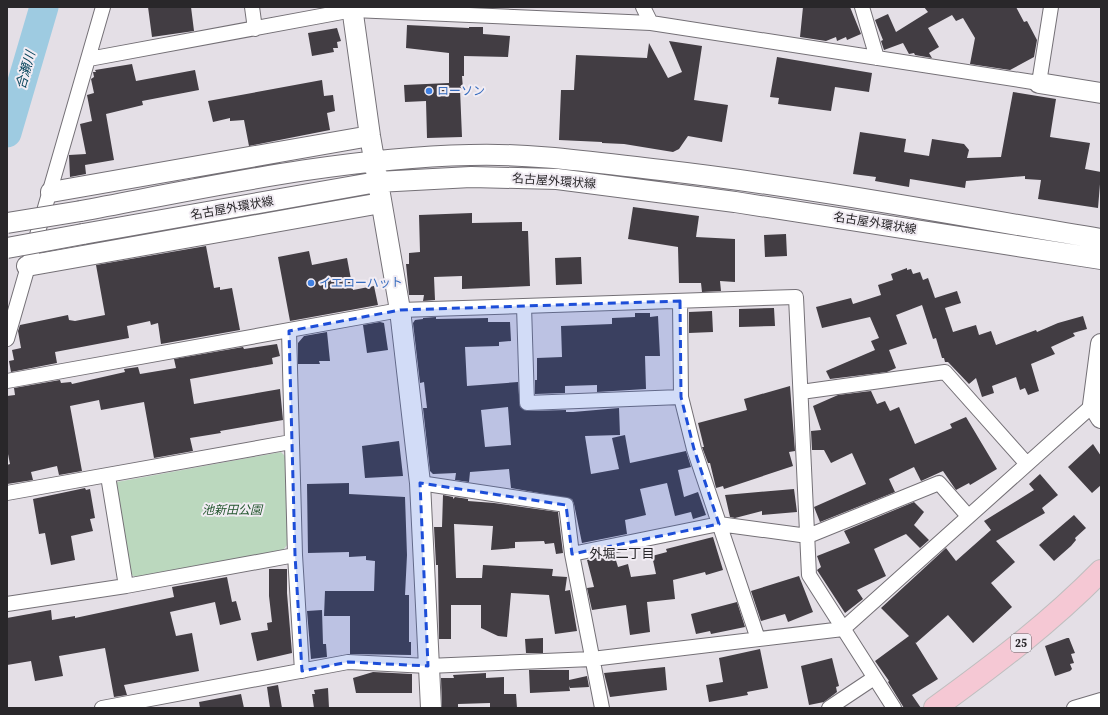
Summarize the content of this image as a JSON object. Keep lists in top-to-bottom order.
{
  "streets": {
    "main road": ["名古屋外環状線", "25"]
  },
  "districts": ["外堀二丁目"],
  "water": ["合瀬川"],
  "parks": ["池新田公園"],
  "places": ["ローソン", "イエローハット"]
}
